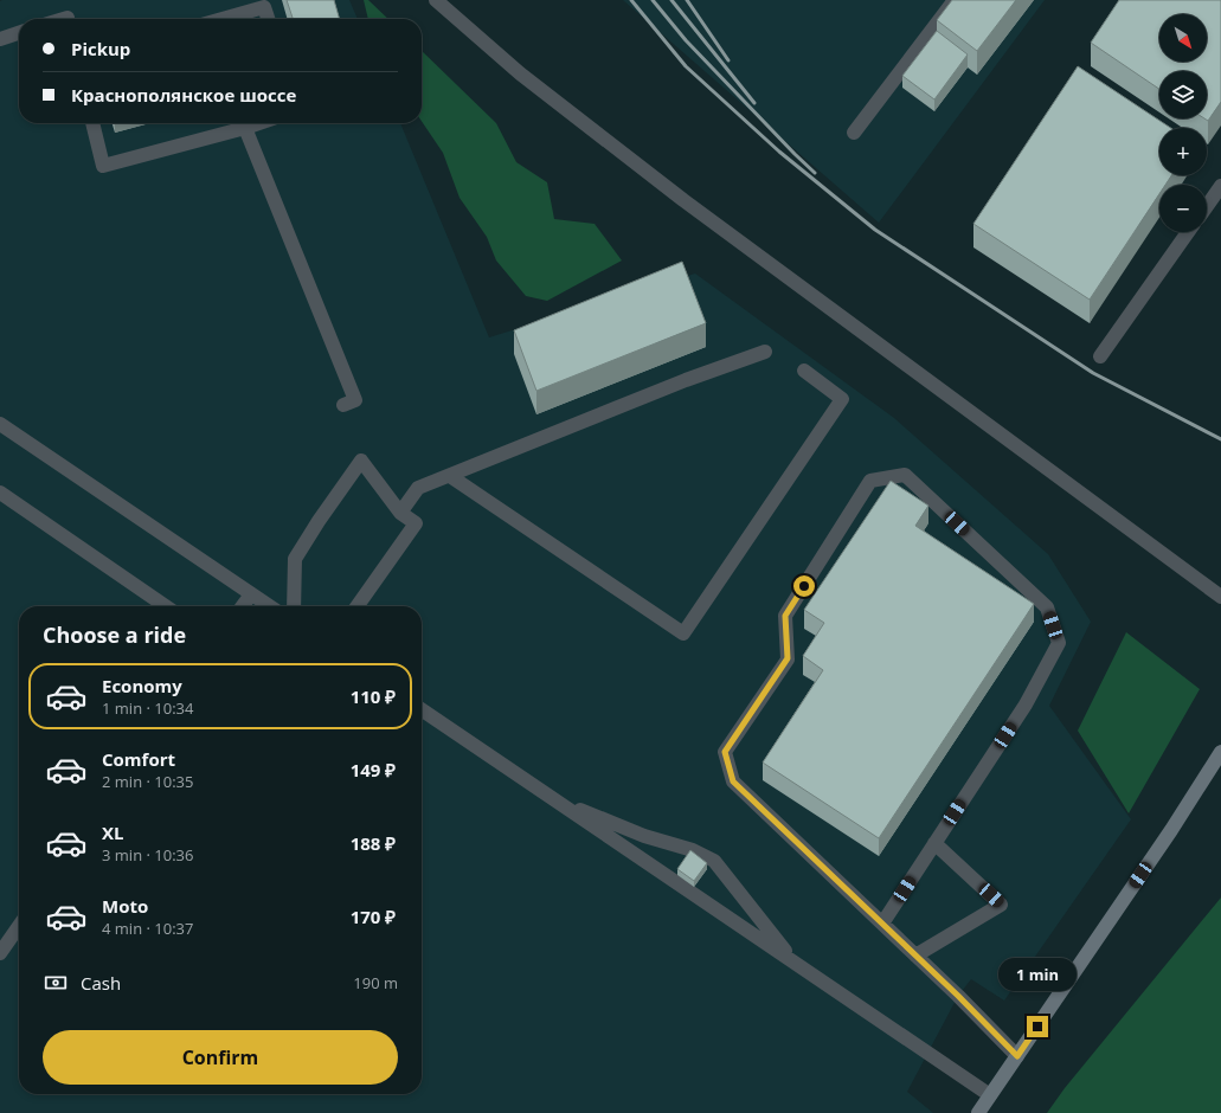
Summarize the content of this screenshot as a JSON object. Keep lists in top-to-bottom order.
{
  "north": "bottom right",
  "page": {
    "map_buttons": ["+", "−"],
    "banner": ["Pickup", "Краснополянское шоссе"],
    "heading": "Choose a ride",
    "list": [
      {
        "name": "Economy",
        "note": "1 min · 10:34",
        "value": "110 ₽"
      },
      {
        "name": "Comfort",
        "note": "2 min · 10:35",
        "value": "149 ₽"
      },
      {
        "name": "XL",
        "note": "3 min · 10:36",
        "value": "188 ₽"
      },
      {
        "name": "Moto",
        "note": "4 min · 10:37",
        "value": "170 ₽"
      }
    ],
    "pay": ["Cash", "190 m"],
    "bubble": "1 min",
    "buttons": "Confirm"
  }
}
